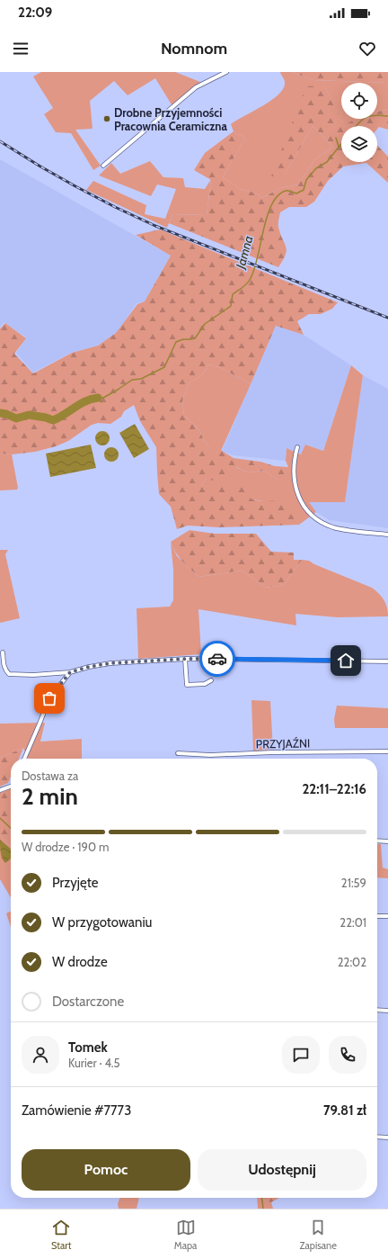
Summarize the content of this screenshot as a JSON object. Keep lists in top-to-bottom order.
{
  "streets": {
    "street": ["PRZYJAŹNI"]
  },
  "water": ["Jamna"],
  "places": ["Drobne Przyjemności Pracownia Ceramiczna"],
  "page": {
    "status": "22:09",
    "header": "Nomnom",
    "heading": ["2 min", "Dostawa za", "22:11–22:16"],
    "panel": [
      "Tomek",
      "Kurier · 4.5",
      "Zamówienie #7773",
      "79.81 zł"
    ],
    "bar": "W drodze · 190 m",
    "list": [
      ["Przyjęte", "21:59"],
      ["W przygotowaniu", "22:01"],
      ["W drodze", "22:02"],
      "Dostarczone"
    ],
    "buttons": ["Pomoc", "Udostępnij"],
    "tabs": ["Start", "Mapa", "Zapisane"]
  }
}
